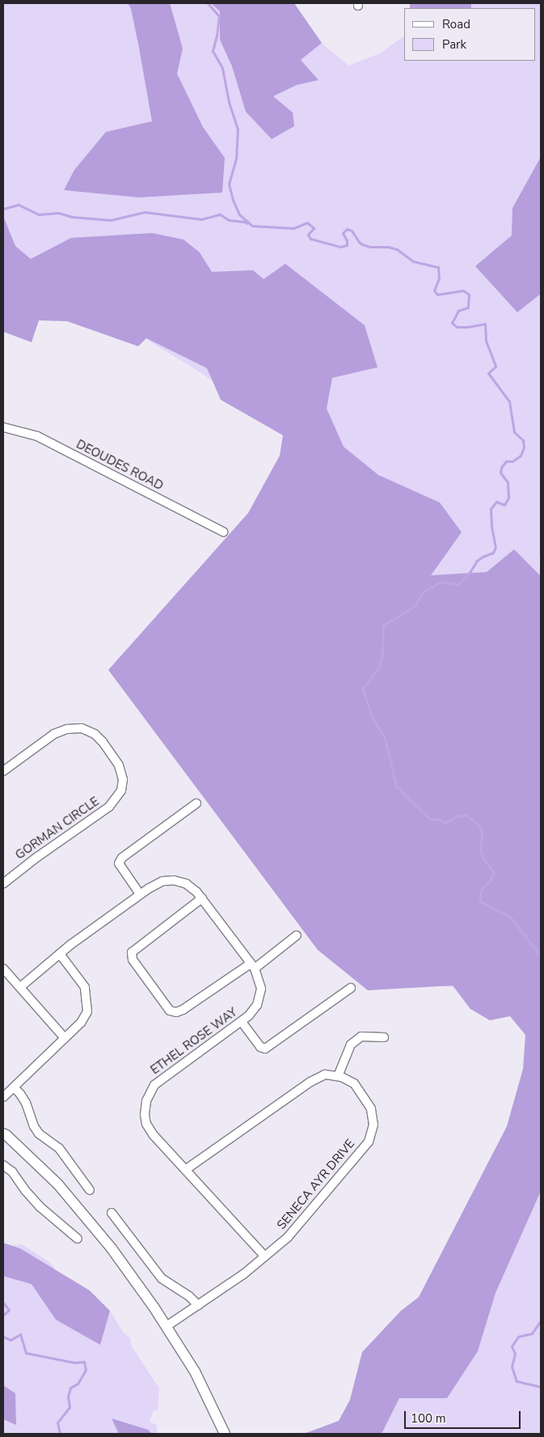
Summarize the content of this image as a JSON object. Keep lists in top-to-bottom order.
{
  "streets": {
    "street": [
      "DEOUDES ROAD",
      "GORMAN CIRCLE",
      "ETHEL ROSE WAY",
      "SENECA AYR DRIVE"
    ]
  },
  "crossings": [
    ["ETHEL ROSE WAY", "SENECA AYR DRIVE"]
  ],
  "legend": ["Road", "Park"],
  "scale_bar": "100 m"
}
